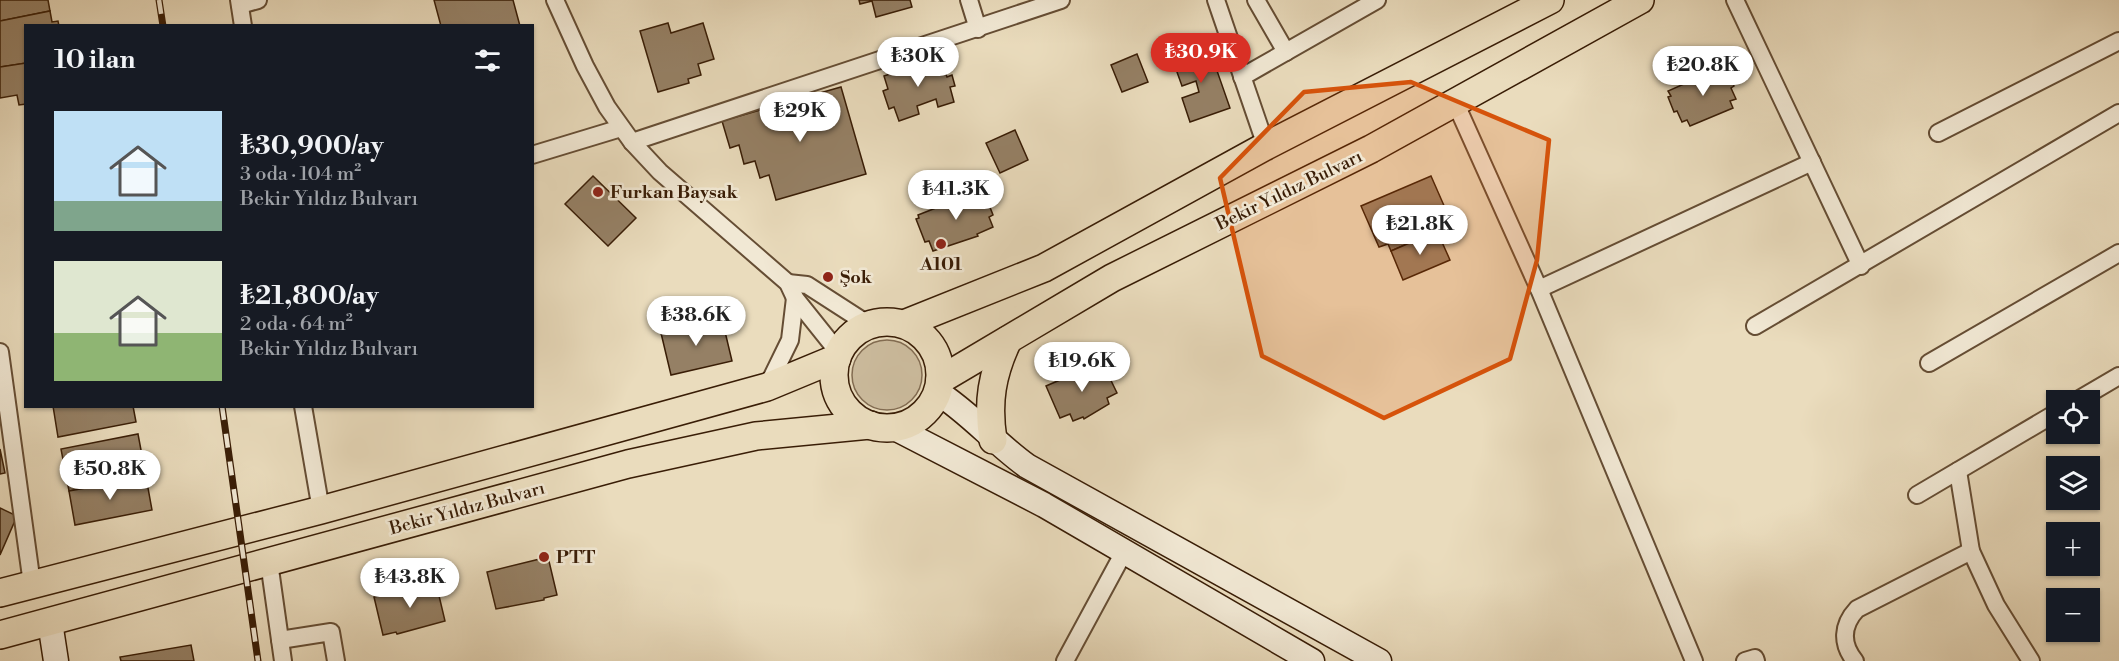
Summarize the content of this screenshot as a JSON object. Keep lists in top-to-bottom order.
{
  "streets": {
    "main road": ["Bekir Yıldız Bulvarı"]
  },
  "places": [
    "Furkan Baysak",
    "A101",
    "Şok",
    "PTT"
  ],
  "page": {
    "heading": "10 ilan",
    "price": [
      "₺30.9K",
      "₺30K",
      "₺20.8K",
      "₺29K",
      "₺41.3K",
      "₺21.8K",
      "₺38.6K",
      "₺19.6K",
      "₺50.8K",
      "₺43.8K"
    ],
    "list": [
      {
        "name": "₺30,900/ay",
        "note": "3 oda · 104 m² · Bekir Yıldız Bulvarı"
      },
      {
        "name": "₺21,800/ay",
        "note": "2 oda · 64 m² · Bekir Yıldız Bulvarı"
      }
    ],
    "map_buttons": ["+", "−"]
  }
}
